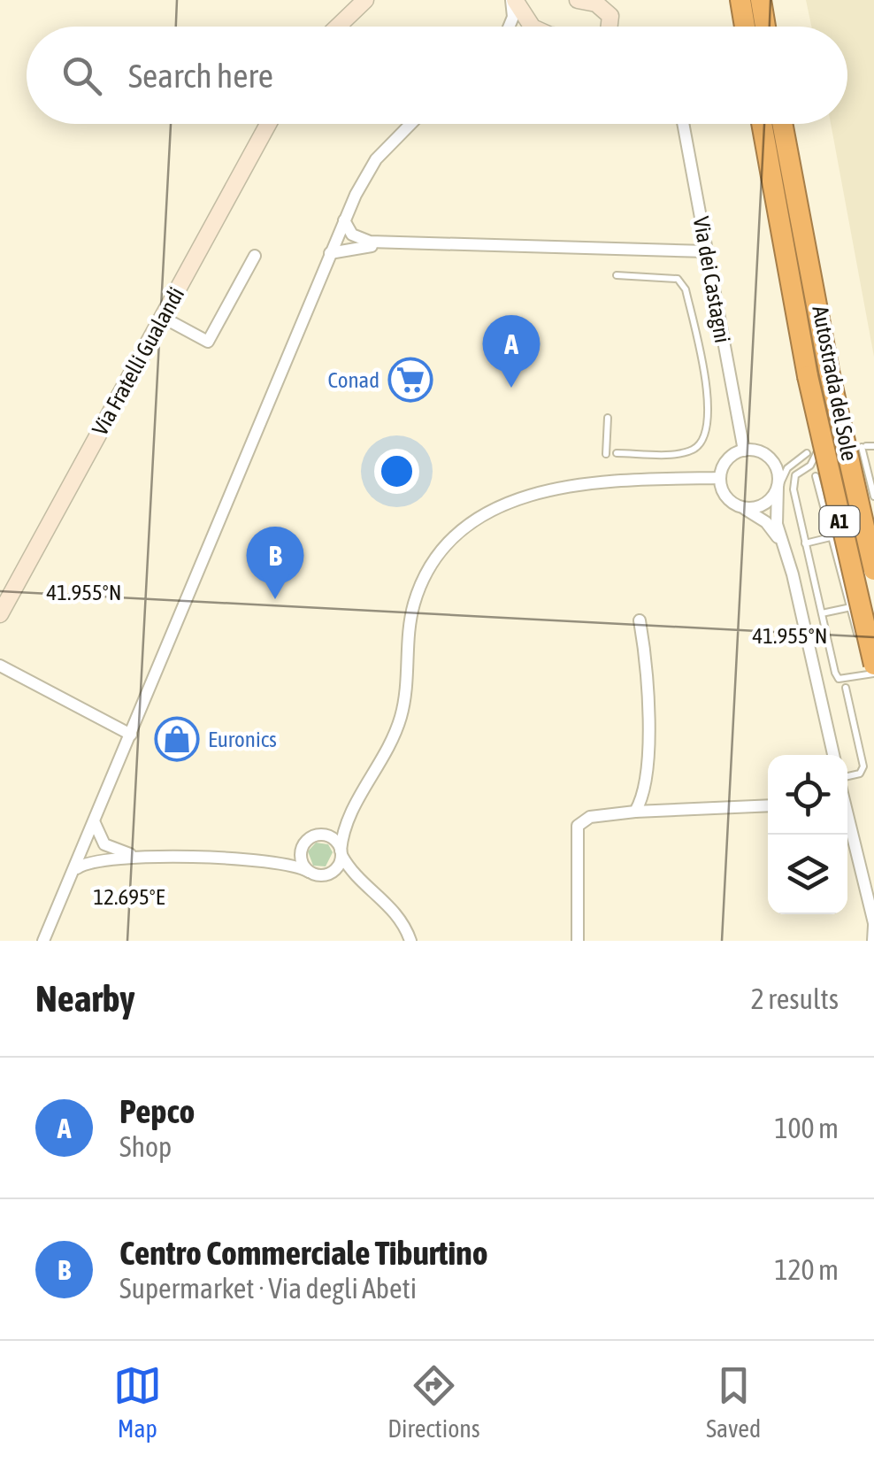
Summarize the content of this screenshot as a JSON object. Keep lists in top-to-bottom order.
{
  "streets": {
    "highway": ["Autostrada del Sole", "A1"],
    "street": ["Via dei Castagni", "Via Fratelli Gualandi"]
  },
  "places": {
    "supermarket": ["Conad"],
    "shop": ["Euronics"]
  },
  "page": {
    "search": "Search here",
    "pins": ["A", "B"],
    "heading": ["Nearby", "2 results"],
    "list": [
      {
        "mark": "A",
        "name": "Pepco",
        "note": "Shop",
        "value": "100 m"
      },
      {
        "mark": "B",
        "name": "Centro Commerciale Tiburtino",
        "note": "Supermarket · Via degli Abeti",
        "value": "120 m"
      }
    ],
    "nav": ["Map", "Directions", "Saved"]
  },
  "coordinates": ["41.955°N", "12.695°E"]
}
